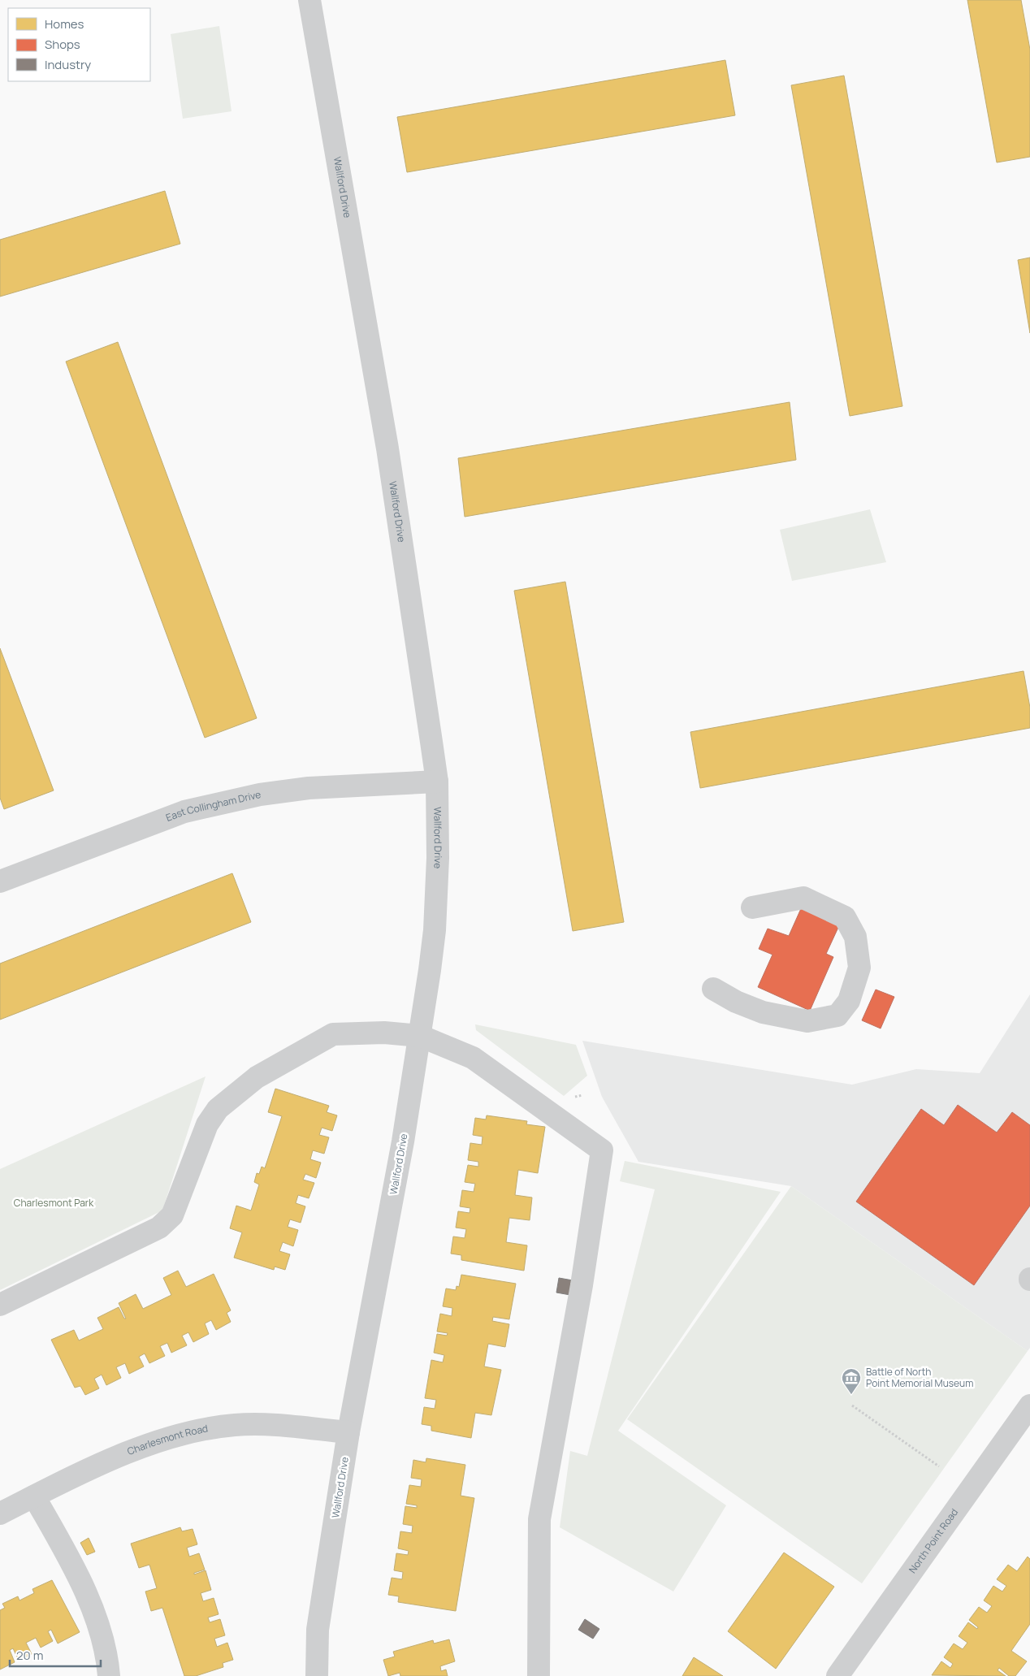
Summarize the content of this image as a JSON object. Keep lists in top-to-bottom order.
{
  "streets": {
    "street": [
      "Wallford Drive",
      "East Collingham Drive",
      "Charlesmont Road",
      "North Point Road"
    ]
  },
  "crossings": [
    ["Wallford Drive", "East Collingham Drive"],
    ["Wallford Drive", "Charlesmont Road"]
  ],
  "parks": ["Charlesmont Park"],
  "places": {
    "museum": ["Battle of North Point Memorial Museum"]
  },
  "legend": ["Homes", "Shops", "Industry"],
  "scale_bar": "20 m"
}
